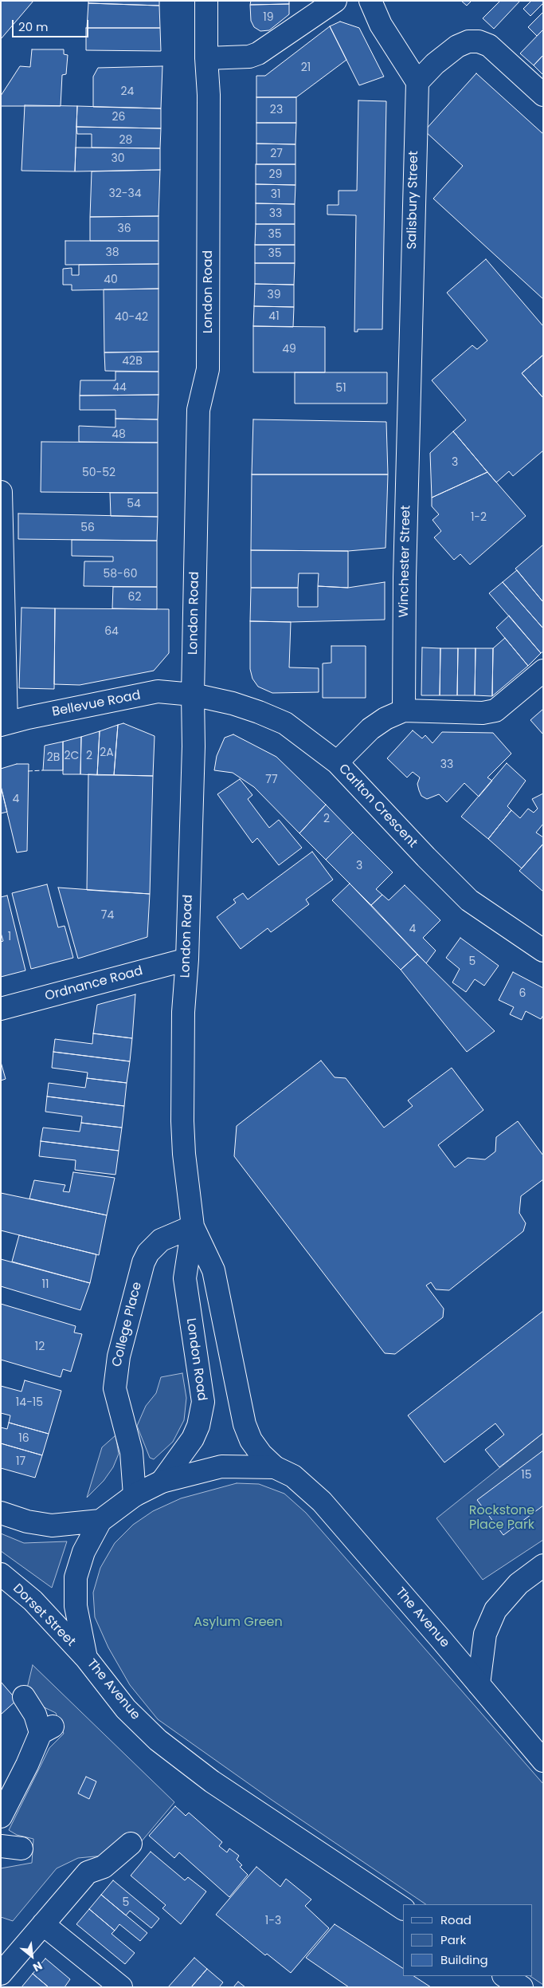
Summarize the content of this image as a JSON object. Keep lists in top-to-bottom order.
{
  "streets": {
    "street": [
      "Salisbury Street",
      "London Road",
      "Winchester Street",
      "Bellevue Road",
      "Carlton Crescent",
      "Ordnance Road",
      "College Place",
      "Dorset Street",
      "The Avenue"
    ]
  },
  "crossings": [
    ["Salisbury Street", "Winchester Street"],
    ["London Road", "Bellevue Road"],
    ["London Road", "Carlton Crescent"],
    ["London Road", "Ordnance Road"],
    ["London Road", "College Place"],
    ["London Road", "The Avenue"],
    ["Bellevue Road", "Carlton Crescent"],
    ["College Place", "The Avenue"],
    ["Dorset Street", "The Avenue"]
  ],
  "parks": ["Rockstone Place Park", "Asylum Green"],
  "house_numbers": [
    "19",
    "21",
    "24",
    "23",
    "26",
    "28",
    "27",
    "30",
    "29",
    "32-34",
    "31",
    "33",
    "36",
    "35",
    "38",
    "35",
    "40",
    "39",
    "41",
    "40-42",
    "49",
    "42B",
    "44",
    "51",
    "48",
    "3",
    "50-52",
    "54",
    "1-2",
    "56",
    "58-60",
    "62",
    "64",
    "2A",
    "2C",
    "2",
    "2B",
    "33",
    "77",
    "4",
    "2",
    "3",
    "74",
    "4",
    "1",
    "5",
    "6",
    "11",
    "12",
    "14-15",
    "16",
    "17",
    "15",
    "5",
    "1-3"
  ],
  "legend": ["Road", "Park", "Building"],
  "scale_bar": "20 m",
  "north": "bottom right"
}
